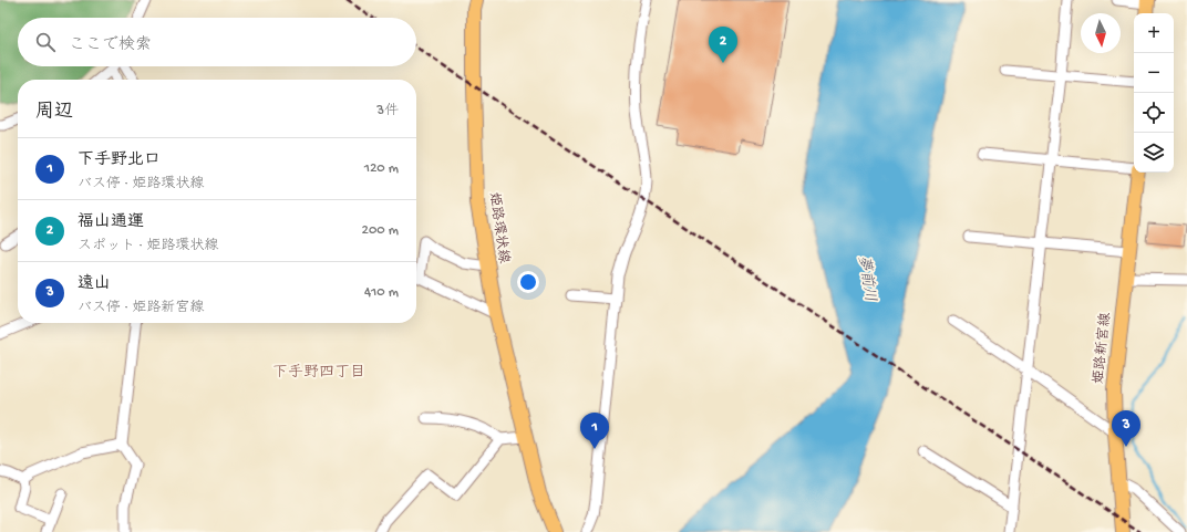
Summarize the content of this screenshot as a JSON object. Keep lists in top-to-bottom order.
{
  "streets": {
    "main road": ["姫路環状線", "姫路新宮線"]
  },
  "districts": ["下手野四丁目"],
  "water": ["夢前川"],
  "north": "bottom",
  "page": {
    "map_buttons": ["+", "−"],
    "search": "ここで検索",
    "pins": ["2", "3", "1"],
    "heading": ["周辺", "3件"],
    "list": [
      {
        "mark": "1",
        "name": "下手野北口",
        "note": "バス停 · 姫路環状線",
        "value": "120 m"
      },
      {
        "mark": "2",
        "name": "福山通運",
        "note": "スポット · 姫路環状線",
        "value": "200 m"
      },
      {
        "mark": "3",
        "name": "遠山",
        "note": "バス停 · 姫路新宮線",
        "value": "410 m"
      }
    ]
  }
}
